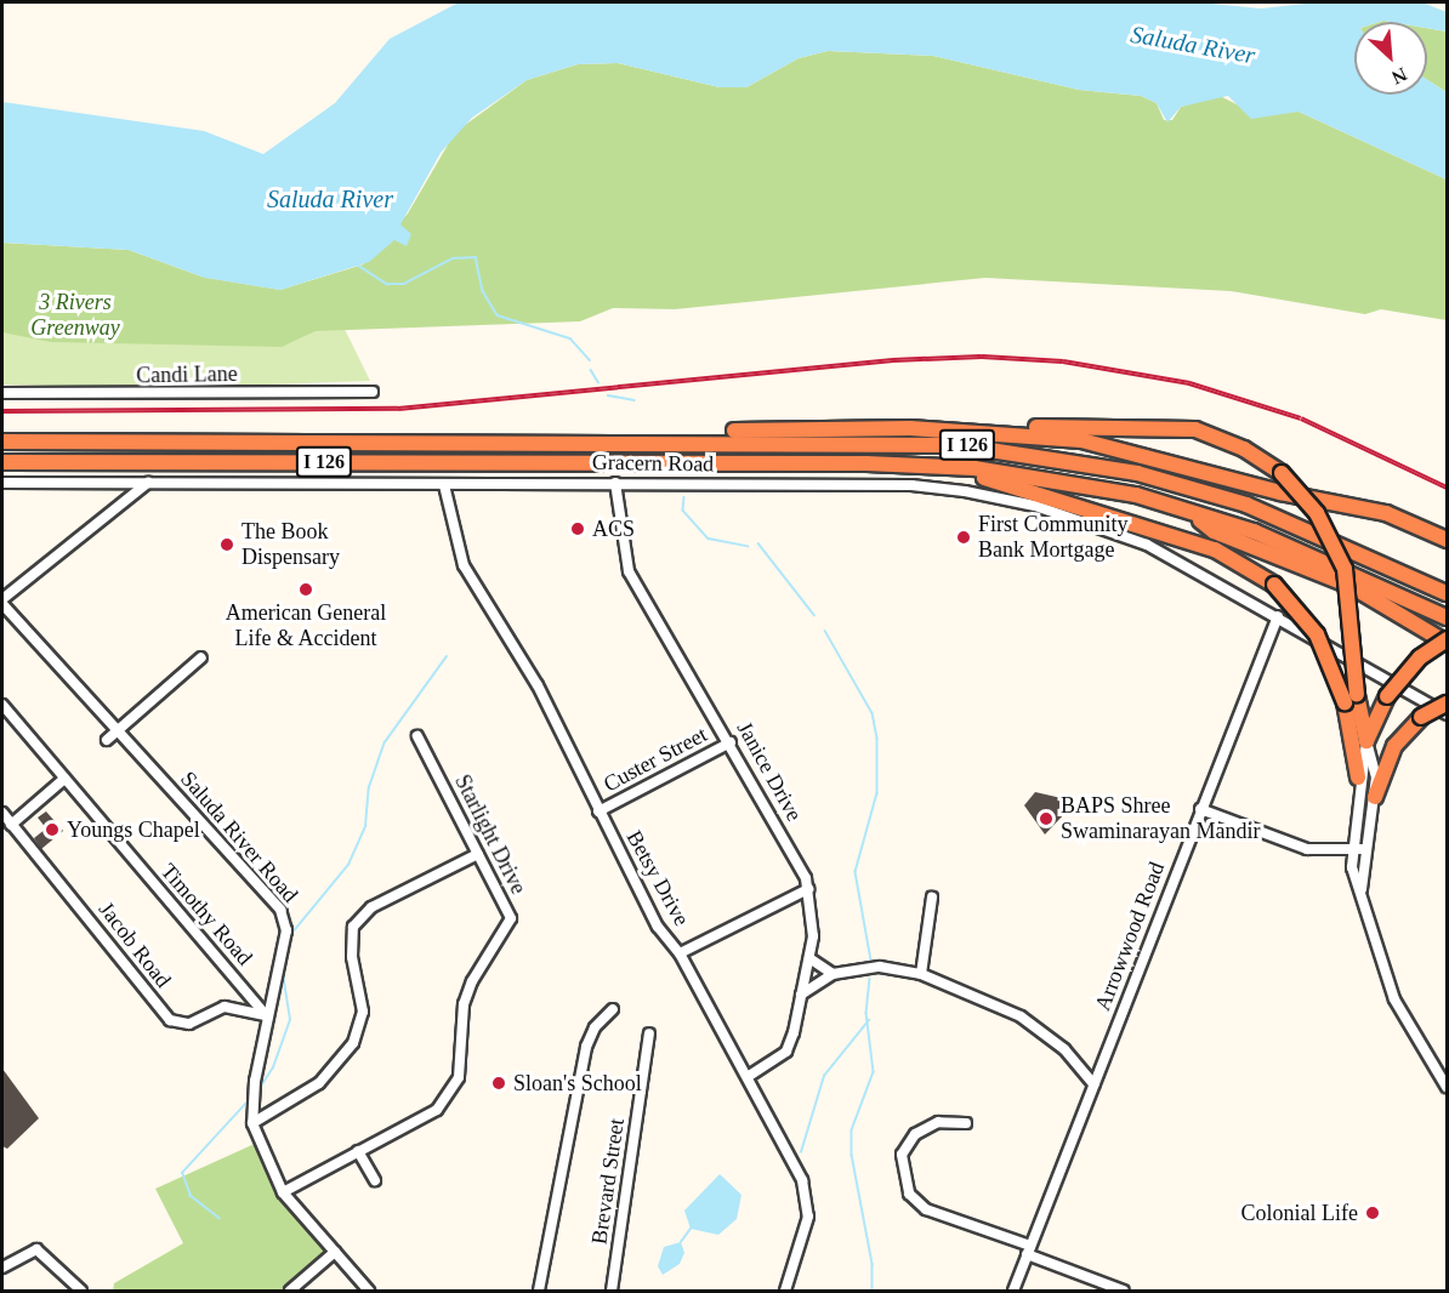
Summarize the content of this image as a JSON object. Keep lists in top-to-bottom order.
{
  "streets": {
    "highway": ["I 126"],
    "street": [
      "Candi Lane",
      "Gracern Road",
      "Custer Street",
      "Janice Drive",
      "Starlight Drive",
      "Saluda River Road",
      "Betsy Drive",
      "Timothy Road",
      "Arrowwood Road",
      "Jacob Road",
      "Brevard Street"
    ]
  },
  "crossings": [
    ["Gracern Road", "Janice Drive"],
    ["Gracern Road", "Betsy Drive"],
    ["Gracern Road", "Arrowwood Road"],
    ["Custer Street", "Janice Drive"],
    ["Custer Street", "Betsy Drive"],
    ["Janice Drive", "Betsy Drive"],
    ["Starlight Drive", "Saluda River Road"],
    ["Saluda River Road", "Timothy Road"],
    ["Saluda River Road", "Jacob Road"],
    ["Timothy Road", "Jacob Road"]
  ],
  "water": ["Saluda River"],
  "parks": ["3 Rivers Greenway"],
  "places": [
    "ACS",
    "First Community Bank Mortgage",
    "The Book Dispensary",
    "American General Life & Accident",
    "BAPS Shree Swaminarayan Mandir",
    "Youngs Chapel",
    "Sloan's School",
    "Colonial Life"
  ],
  "north": "bottom right"
}
